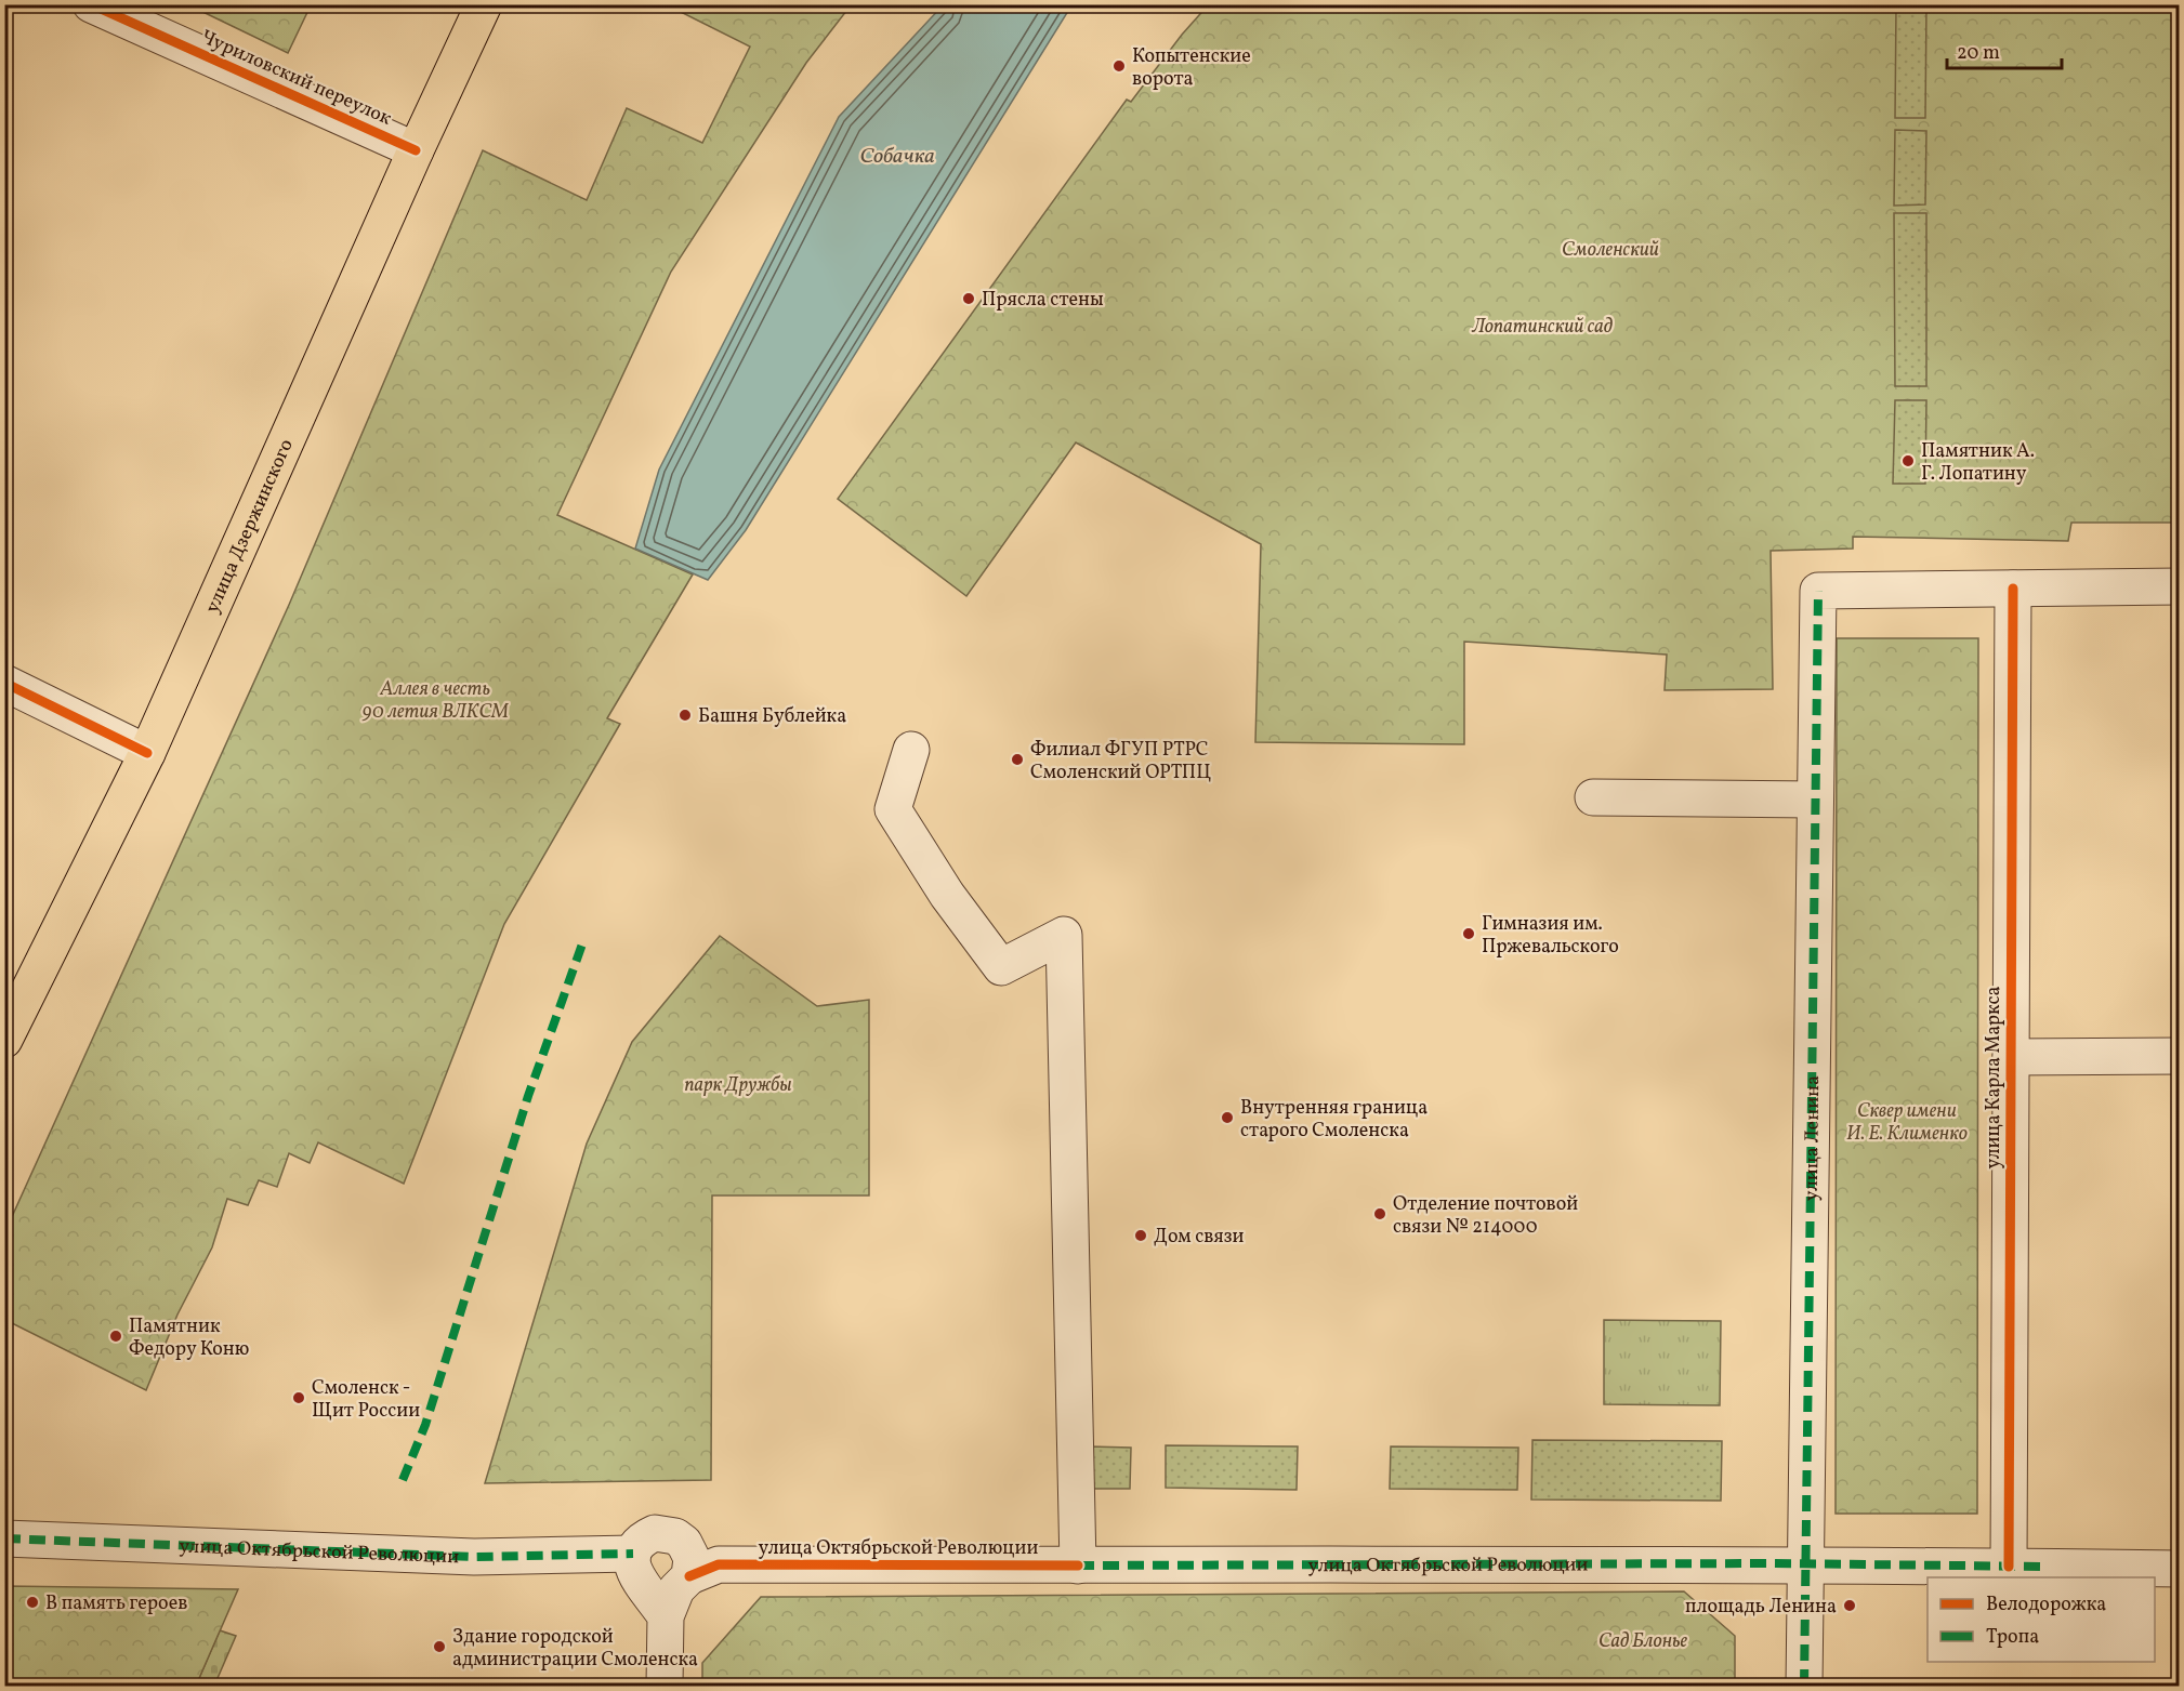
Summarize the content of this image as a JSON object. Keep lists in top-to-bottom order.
{
  "streets": {
    "main road": ["улица Дзержинского"],
    "street": [
      "Чуриловский переулок",
      "улица Карла Маркса",
      "улица Ленина",
      "улица Октябрьской Революции"
    ]
  },
  "crossings": [
    ["Чуриловский переулок", "улица Дзержинского"],
    ["улица Карла Маркса", "улица Ленина"],
    ["улица Карла Маркса", "улица Октябрьской Революции"],
    ["улица Ленина", "улица Октябрьской Революции"]
  ],
  "water": ["Собачка"],
  "parks": [
    "Смоленский",
    "Лопатинский сад",
    "Аллея в честь 90 летия ВЛКСМ",
    "парк Дружбы",
    "Сквер имени И. Е. Клименко",
    "Сад Блонье"
  ],
  "places": [
    "Копытенские ворота",
    "Прясла стены",
    "Памятник А. Г. Лопатину",
    "Башня Бублейка",
    "Филиал ФГУП РТРС Смоленский ОРТПЦ",
    "Гимназия им. Пржевальского",
    "Внутренняя граница старого Смоленска",
    "Отделение почтовой связи № 214000",
    "Дом связи",
    "Памятник Федору Коню",
    "Смоленск - Щит России",
    "В память героев",
    "площадь Ленина",
    "Здание городской администрации Смоленска"
  ],
  "legend": ["Велодорожка", "Тропа"],
  "scale_bar": "20 m"
}
